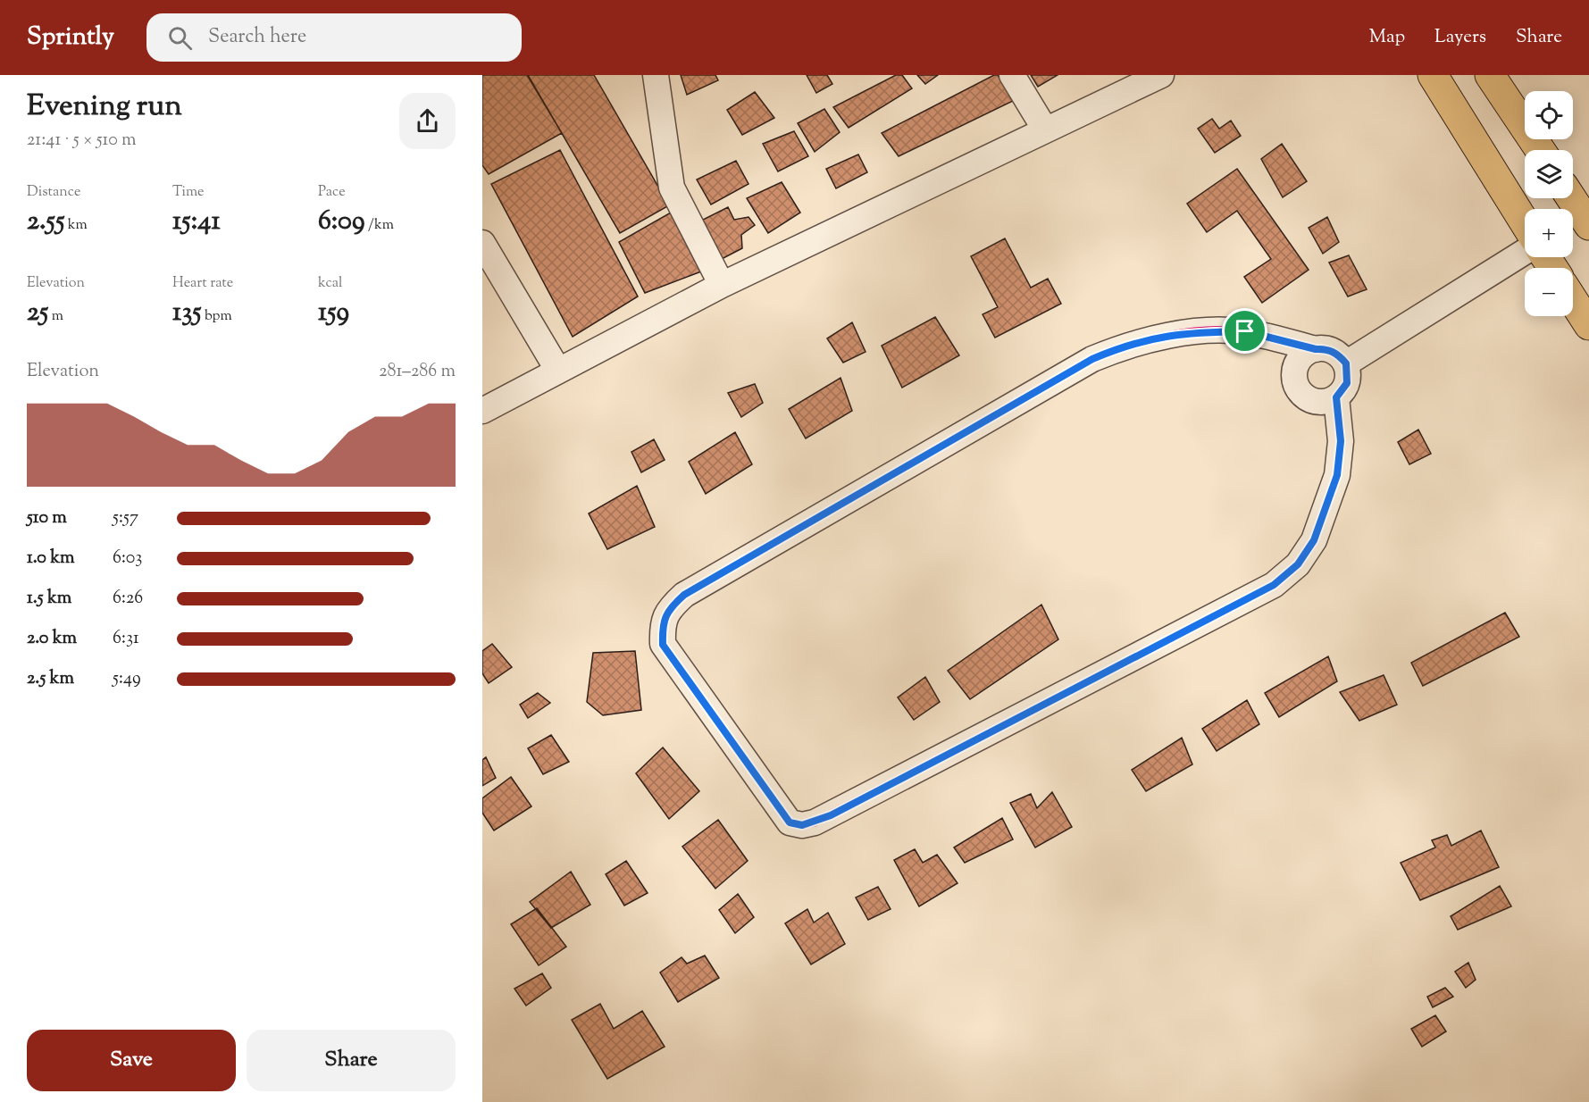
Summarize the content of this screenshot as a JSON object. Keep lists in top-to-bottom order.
{
  "page": {
    "header": "Sprintly",
    "search": "Search here",
    "nav": ["Map", "Layers", "Share"],
    "heading": ["Evening run", "21:41 · 5 × 510 m"],
    "map_buttons": ["+", "−"],
    "stats": [
      ["Distance", "2.55 km"],
      ["Time", "15:41"],
      ["Pace", "6:09 /km"],
      ["Elevation", "25 m"],
      ["Heart rate", "135 bpm"],
      ["kcal", "159"]
    ],
    "chart": ["Elevation", "281–286 m"],
    "list": [
      {
        "name": "510 m",
        "note": "5:57"
      },
      {
        "name": "1.0 km",
        "note": "6:03"
      },
      {
        "name": "1.5 km",
        "note": "6:26"
      },
      {
        "name": "2.0 km",
        "note": "6:31"
      },
      {
        "name": "2.5 km",
        "note": "5:49"
      }
    ],
    "buttons": ["Save", "Share"]
  }
}
